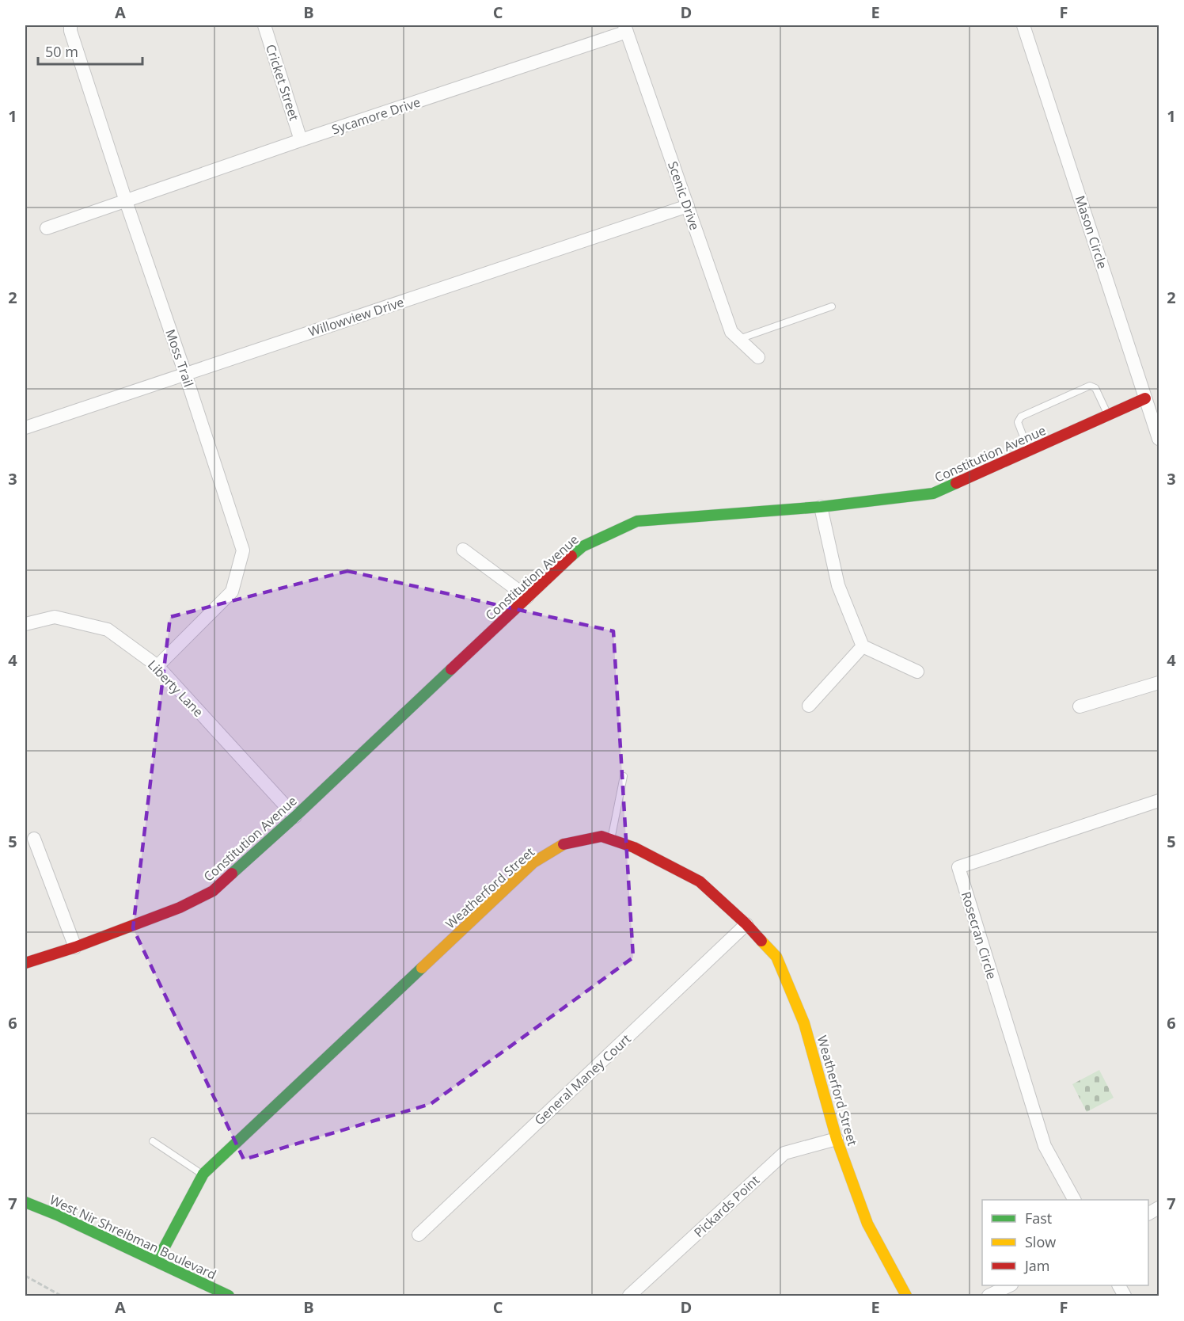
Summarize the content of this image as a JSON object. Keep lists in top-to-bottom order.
{
  "streets": {
    "street": [
      "Cricket Street",
      "Sycamore Drive",
      "Scenic Drive",
      "Mason Circle",
      "Willowview Drive",
      "Moss Trail",
      "Constitution Avenue",
      "Liberty Lane",
      "Weatherford Street",
      "Rosecran Circle",
      "General Maney Court",
      "Pickards Point",
      "West Nir Shreibman Boulevard"
    ]
  },
  "crossings": [
    ["Cricket Street", "Sycamore Drive"],
    ["Sycamore Drive", "Scenic Drive"],
    ["Sycamore Drive", "Moss Trail"],
    ["Scenic Drive", "Willowview Drive"],
    ["Mason Circle", "Constitution Avenue"],
    ["Willowview Drive", "Moss Trail"],
    ["Moss Trail", "Liberty Lane"],
    ["Constitution Avenue", "Liberty Lane"],
    ["Weatherford Street", "General Maney Court"],
    ["Weatherford Street", "Pickards Point"],
    ["Weatherford Street", "West Nir Shreibman Boulevard"]
  ],
  "legend": ["Fast", "Slow", "Jam"],
  "scale_bar": "50 m",
  "grid": {
    "columns": [
      "A",
      "B",
      "C",
      "D",
      "E",
      "F"
    ],
    "rows": [
      "1",
      "2",
      "3",
      "4",
      "5",
      "6",
      "7"
    ]
  }
}
